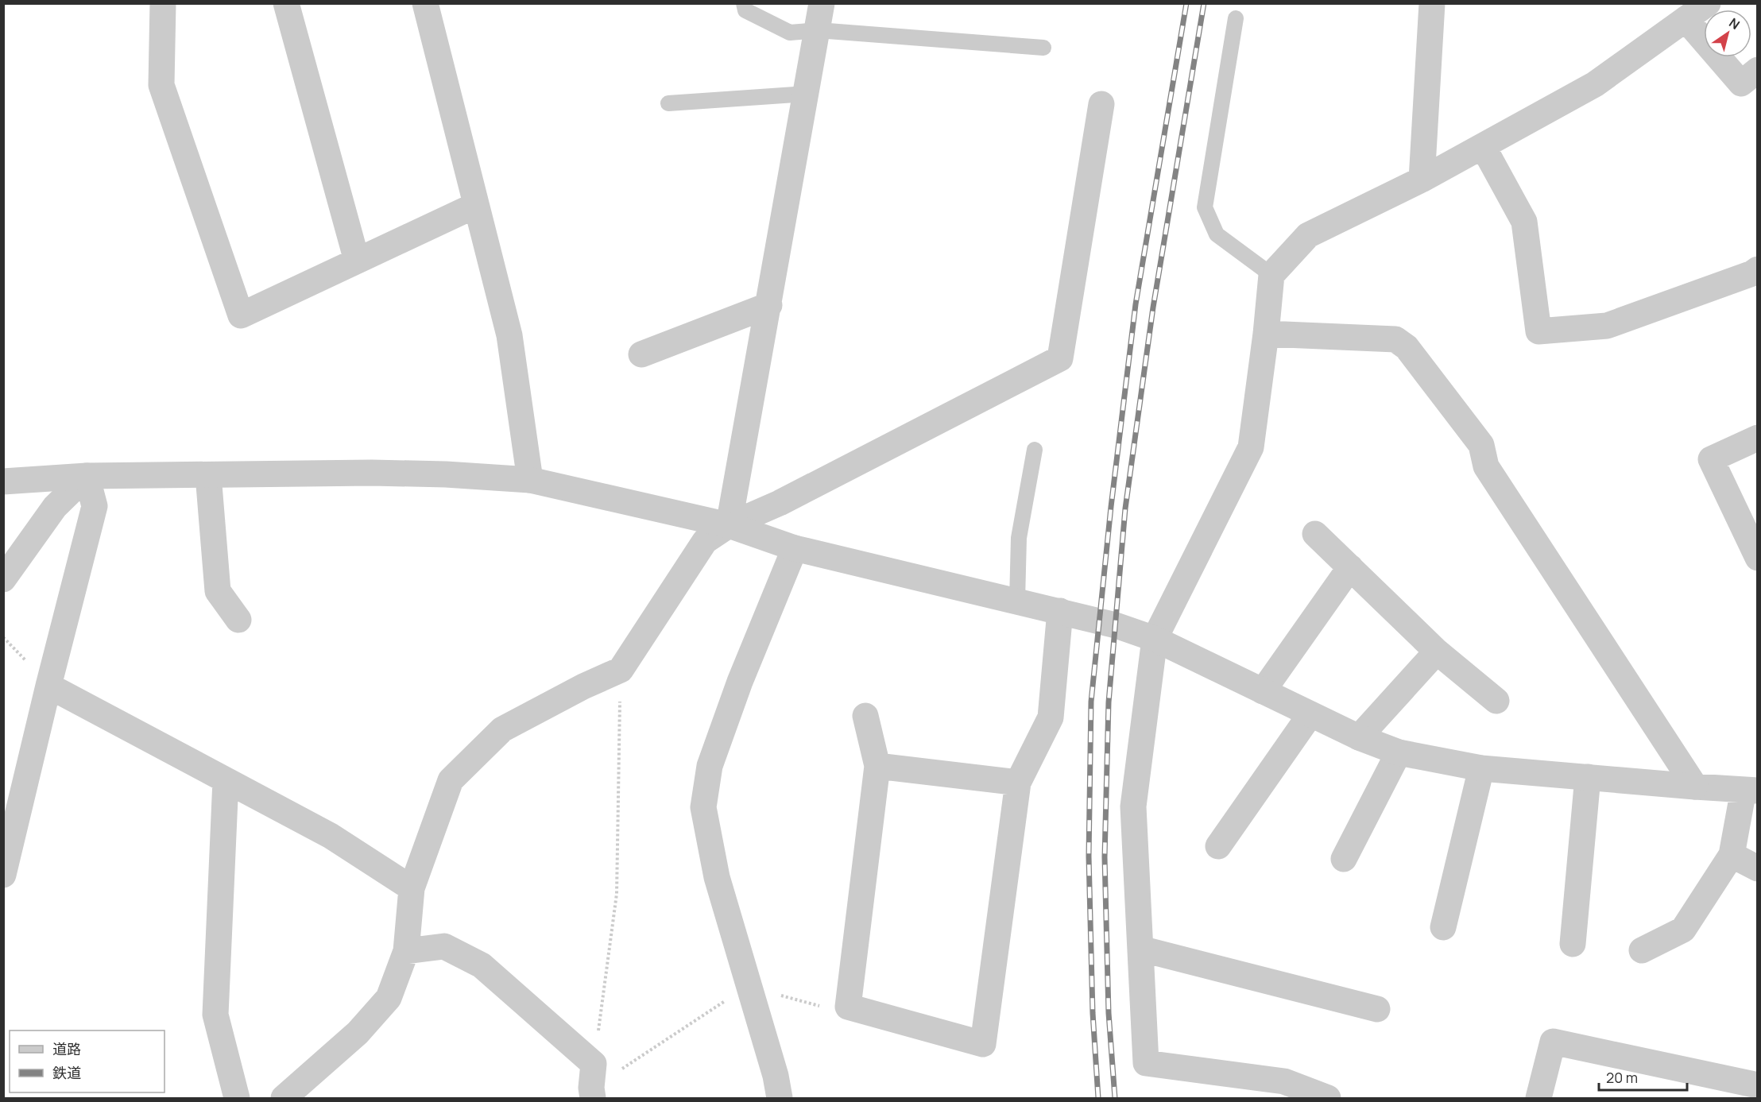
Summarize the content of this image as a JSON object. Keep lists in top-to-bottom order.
{
  "legend": ["道路", "鉄道"],
  "scale_bar": "20 m",
  "north": "top right"
}
